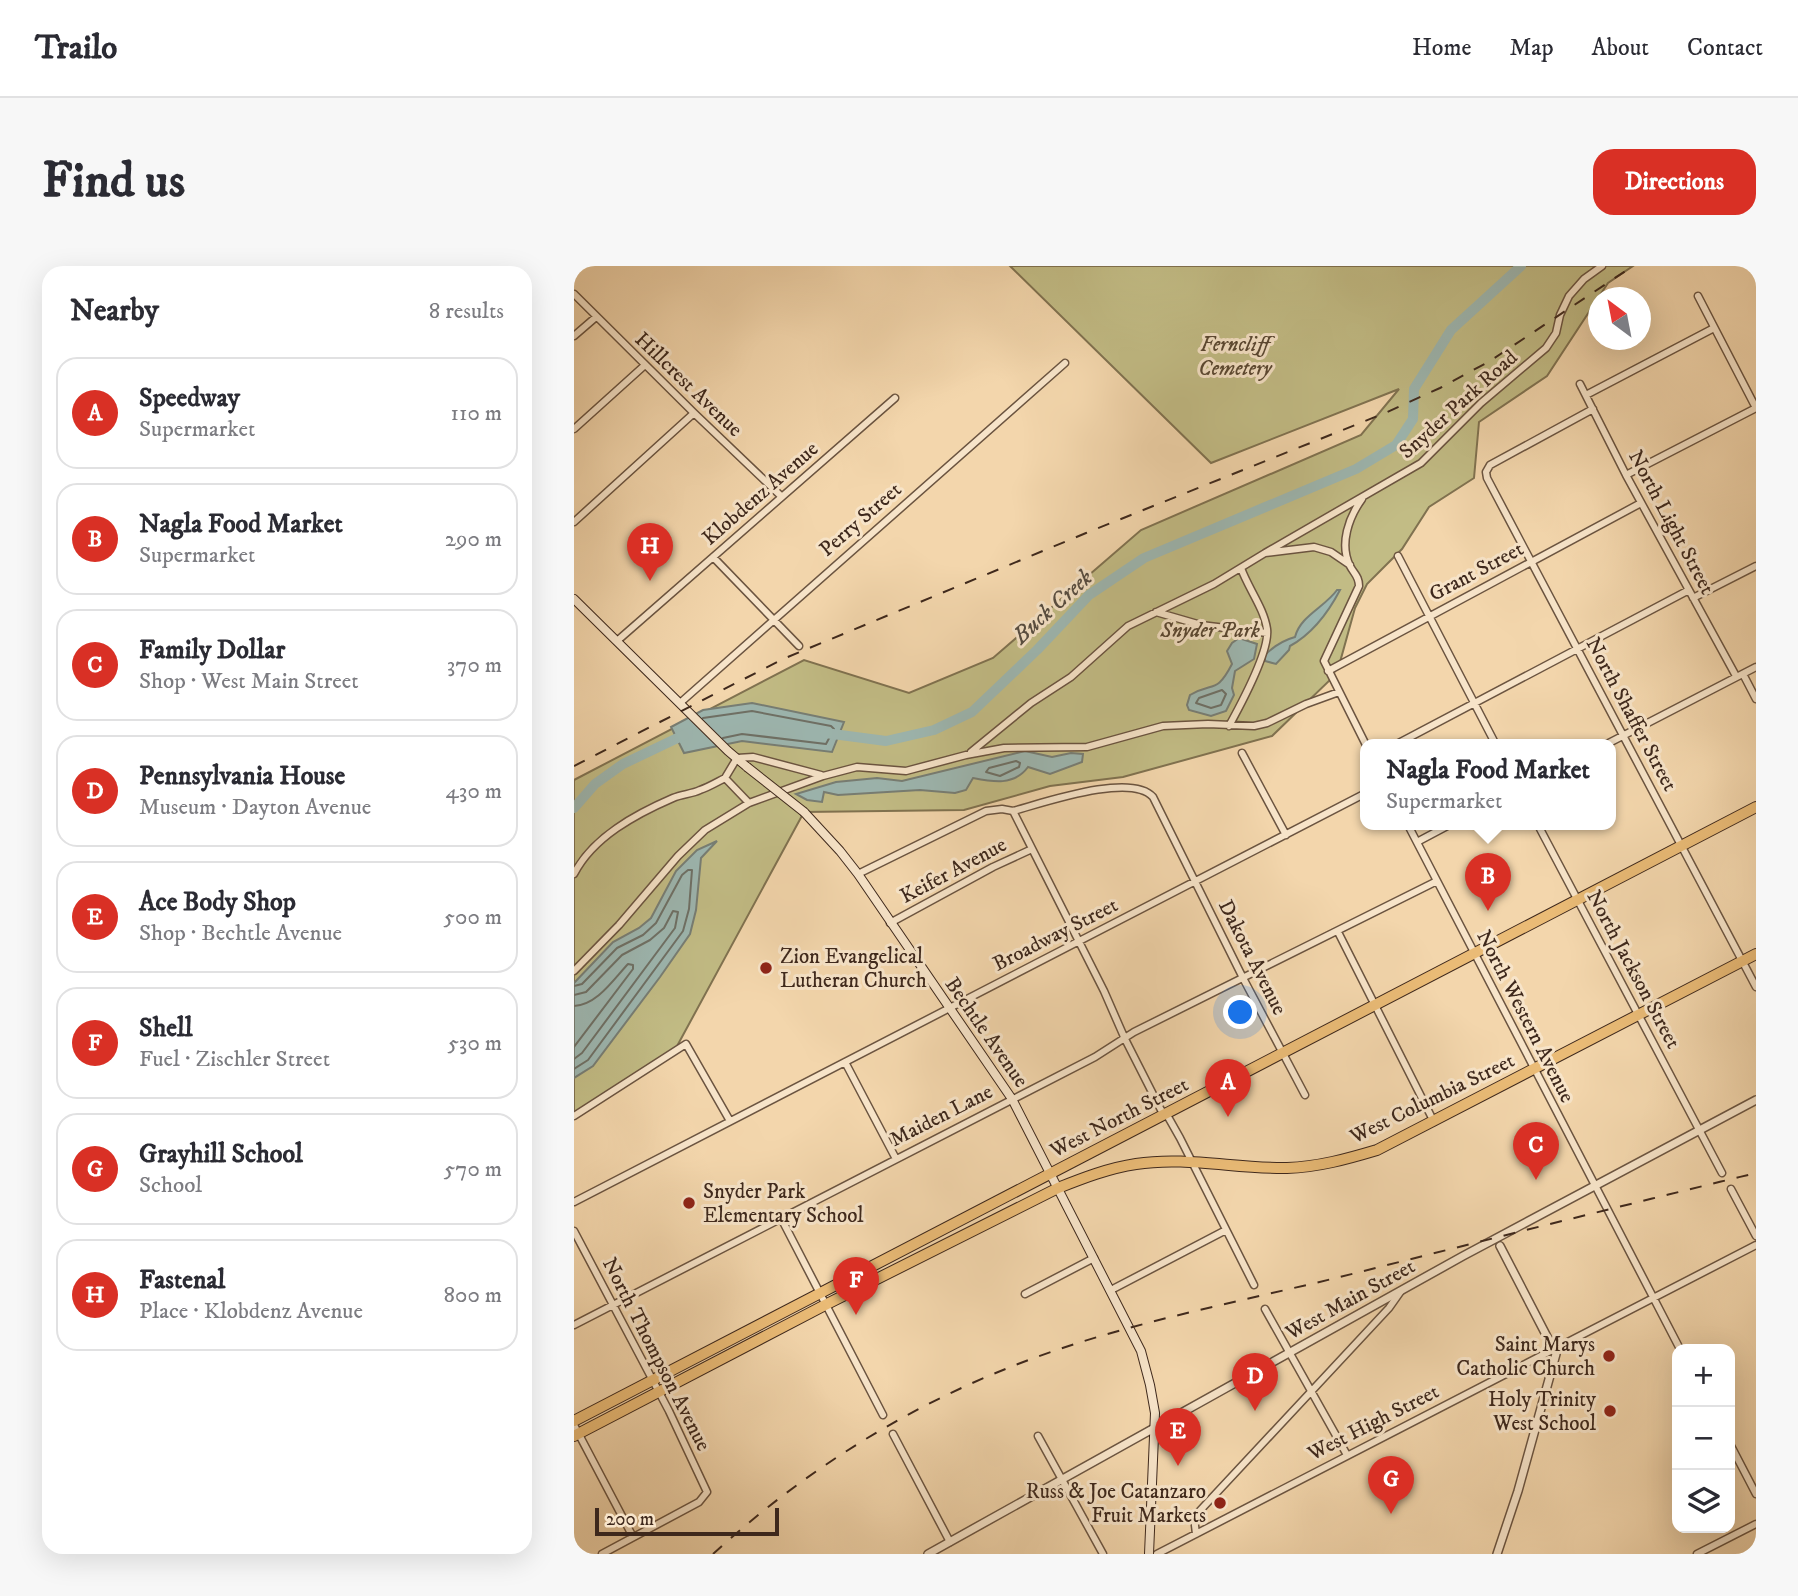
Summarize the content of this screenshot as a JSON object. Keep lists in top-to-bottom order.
{
  "streets": {
    "main road": ["Bechtle Avenue", "West Columbia Street", "West North Street"],
    "street": [
      "Hillcrest Avenue",
      "Snyder Park Road",
      "Klobdenz Avenue",
      "Perry Street",
      "North Light Street",
      "Grant Street",
      "North Shaffer Street",
      "Keifer Avenue",
      "Broadway Street",
      "Dakota Avenue",
      "North Jackson Street",
      "North Western Avenue",
      "Maiden Lane",
      "West Main Street",
      "North Thompson Avenue",
      "West High Street"
    ]
  },
  "crossings": [
    ["Hillcrest Avenue", "Klobdenz Avenue"],
    ["Klobdenz Avenue", "Bechtle Avenue"],
    ["Perry Street", "Bechtle Avenue"],
    ["North Light Street", "Grant Street"],
    ["North Light Street", "North Shaffer Street"],
    ["Grant Street", "North Shaffer Street"],
    ["North Shaffer Street", "West Columbia Street"],
    ["North Shaffer Street", "West North Street"],
    ["Keifer Avenue", "Bechtle Avenue"],
    ["Broadway Street", "Dakota Avenue"],
    ["Broadway Street", "Bechtle Avenue"],
    ["Dakota Avenue", "Bechtle Avenue"],
    ["Dakota Avenue", "Maiden Lane"],
    ["Dakota Avenue", "West North Street"],
    ["North Jackson Street", "West Columbia Street"],
    ["North Jackson Street", "West North Street"],
    ["North Jackson Street", "West Main Street"],
    ["North Western Avenue", "West Columbia Street"],
    ["North Western Avenue", "Maiden Lane"],
    ["North Western Avenue", "West North Street"],
    ["North Western Avenue", "West Main Street"],
    ["North Western Avenue", "West High Street"],
    ["Bechtle Avenue", "West Columbia Street"],
    ["Bechtle Avenue", "Maiden Lane"],
    ["Bechtle Avenue", "West North Street"],
    ["Bechtle Avenue", "West Main Street"],
    ["West Columbia Street", "West North Street"],
    ["Maiden Lane", "North Thompson Avenue"],
    ["West North Street", "North Thompson Avenue"]
  ],
  "water": ["Buck Creek"],
  "parks": ["Ferncliff Cemetery", "Snyder Park"],
  "places": [
    "Zion Evangelical Lutheran Church",
    "Snyder Park Elementary School",
    "Saint Marys Catholic Church",
    "Holy Trinity West School",
    "Russ & Joe Catanzaro Fruit Markets"
  ],
  "scale_bar": "200 m",
  "north": "top left",
  "page": {
    "header": "Trailo",
    "nav": [
      "Home",
      "Map",
      "About",
      "Contact"
    ],
    "buttons": "Directions",
    "title": "Find us",
    "heading": ["Nearby", "8 results"],
    "list": [
      {
        "mark": "A",
        "name": "Speedway",
        "note": "Supermarket",
        "value": "110 m"
      },
      {
        "mark": "B",
        "name": "Nagla Food Market",
        "note": "Supermarket",
        "value": "290 m"
      },
      {
        "mark": "C",
        "name": "Family Dollar",
        "note": "Shop · West Main Street",
        "value": "370 m"
      },
      {
        "mark": "D",
        "name": "Pennsylvania House",
        "note": "Museum · Dayton Avenue",
        "value": "430 m"
      },
      {
        "mark": "E",
        "name": "Ace Body Shop",
        "note": "Shop · Bechtle Avenue",
        "value": "500 m"
      },
      {
        "mark": "F",
        "name": "Shell",
        "note": "Fuel · Zischler Street",
        "value": "530 m"
      },
      {
        "mark": "G",
        "name": "Grayhill School",
        "note": "School",
        "value": "570 m"
      },
      {
        "mark": "H",
        "name": "Fastenal",
        "note": "Place · Klobdenz Avenue",
        "value": "800 m"
      }
    ],
    "pins": [
      "H",
      "B",
      "A",
      "C",
      "F",
      "D",
      "E",
      "G"
    ],
    "popup": ["Nagla Food Market", "Supermarket"],
    "map_buttons": ["+", "−"],
    "scale": "200 m"
  }
}
